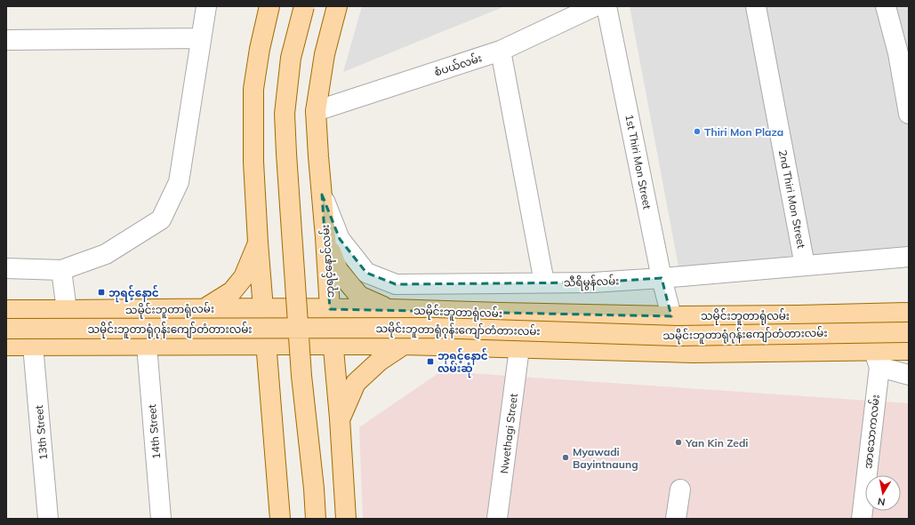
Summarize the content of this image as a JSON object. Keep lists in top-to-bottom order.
{
  "streets": {
    "main road": ["ဘုရင့်နောင်လမ်း", "သမိုင်းဘူတာရုံလမ်း", "သမိုင်းဘူတာရုံဂုန်းကျော်တံတားလမ်း"],
    "street": [
      "စံပယ်လမ်း",
      "1st Thiri Mon Street",
      "2nd Thiri Mon Street",
      "သီရိမွန်လမ်း",
      "14th Street",
      "အာသောကလမ်း",
      "13th Street",
      "Nwethagi Street"
    ]
  },
  "crossings": [
    ["စံပယ်လမ်း", "ဘုရင့်နောင်လမ်း"],
    ["1st Thiri Mon Street", "သီရိမွန်လမ်း"],
    ["1st Thiri Mon Street", "သမိုင်းဘူတာရုံလမ်း"],
    ["2nd Thiri Mon Street", "သီရိမွန်လမ်း"],
    ["ဘုရင့်နောင်လမ်း", "သီရိမွန်လမ်း"],
    ["ဘုရင့်နောင်လမ်း", "သမိုင်းဘူတာရုံလမ်း"]
  ],
  "places": {
    "other": ["Thiri Mon Plaza", "Yan Kin Zedi", "Myawadi Bayintnaung"],
    "transit": ["ဘုရင့်နောင်", "ဘုရင့်နောင် လမ်းဆုံ"]
  },
  "north": "bottom"
}
